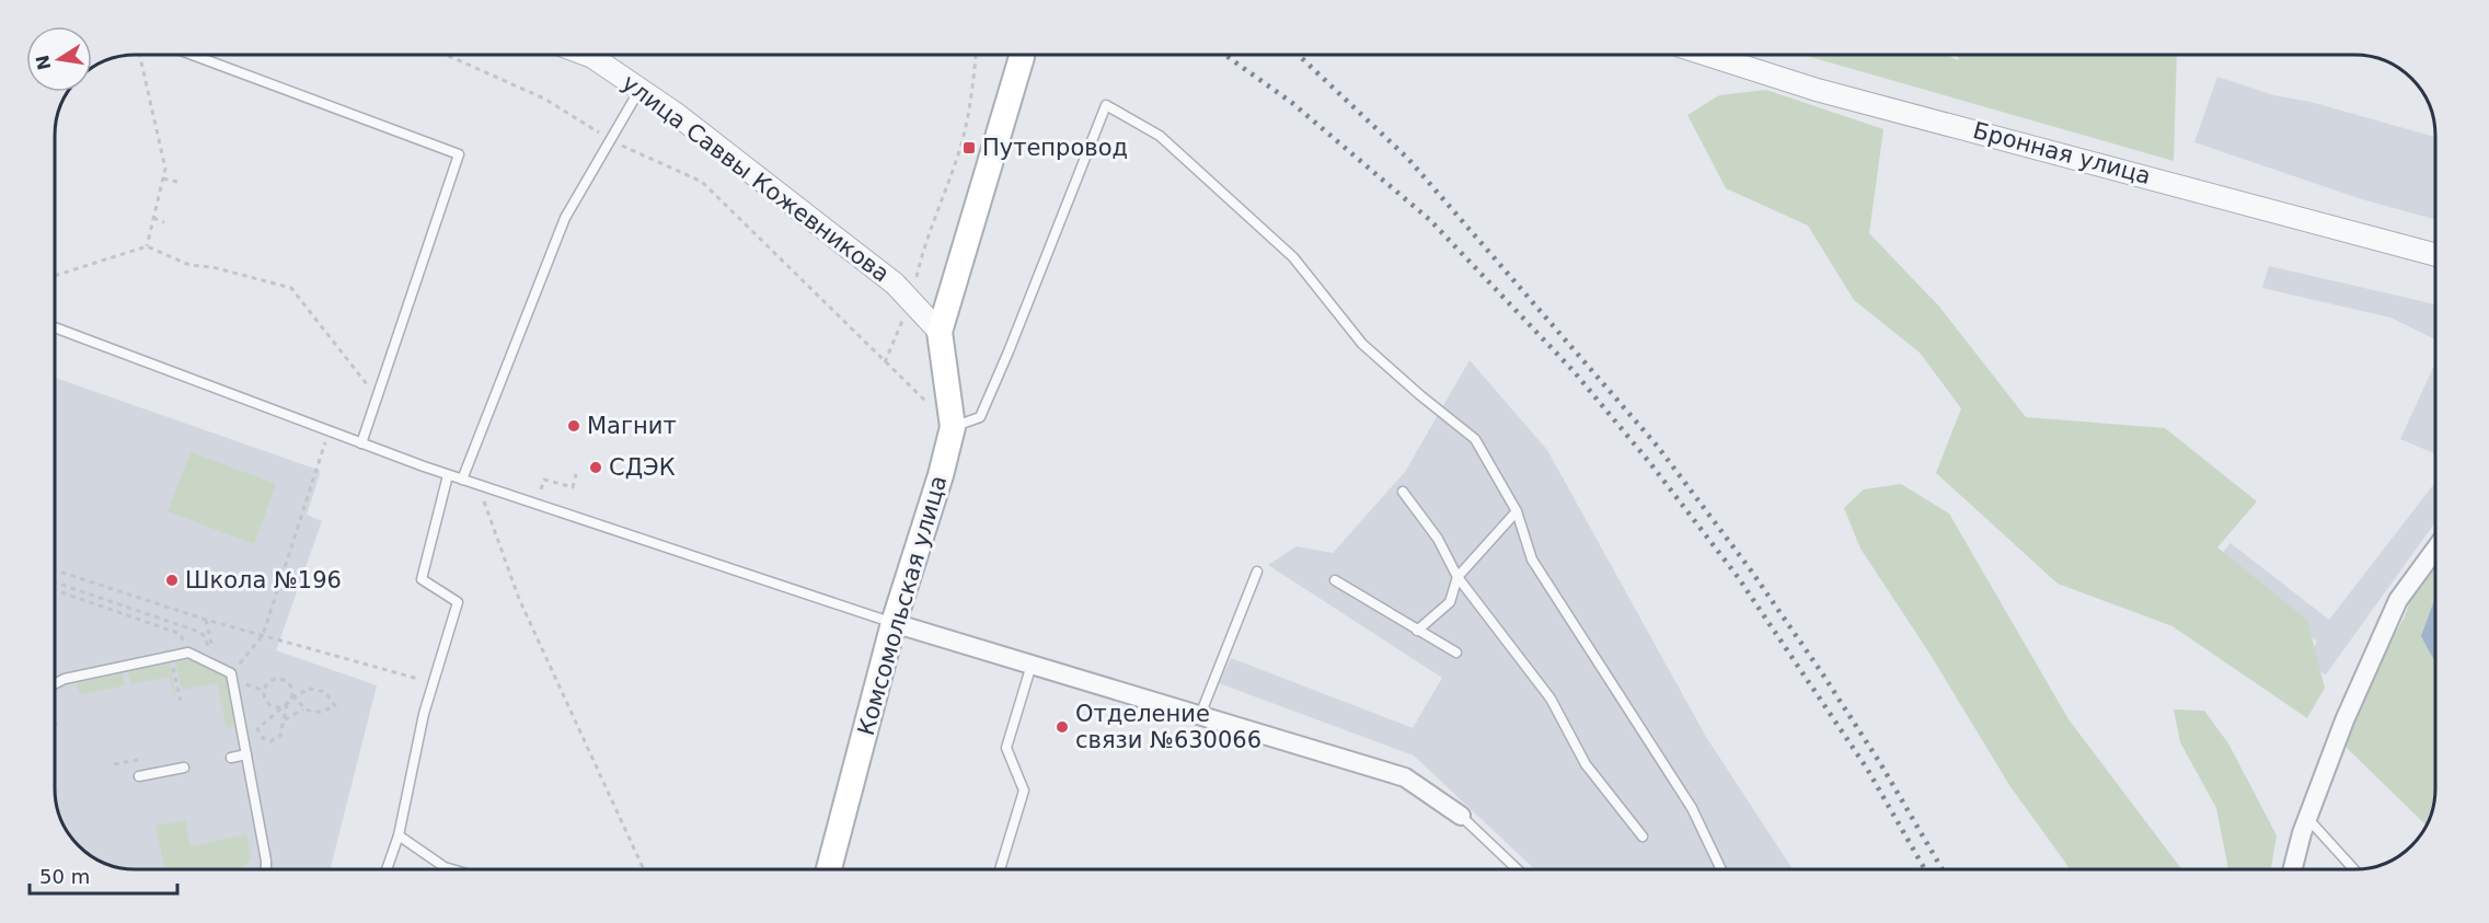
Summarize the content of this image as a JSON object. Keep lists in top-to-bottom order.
{
  "streets": {
    "main road": ["Комсомольская улица"],
    "street": ["Бронная улица", "улица Саввы Кожевникова"]
  },
  "crossings": [
    ["улица Саввы Кожевникова", "Комсомольская улица"]
  ],
  "places": {
    "transit": ["Путепровод"],
    "other": [
      "Магнит",
      "СДЭК",
      "Школа №196",
      "Отделение связи №630066"
    ]
  },
  "scale_bar": "50 m",
  "north": "left"
}
